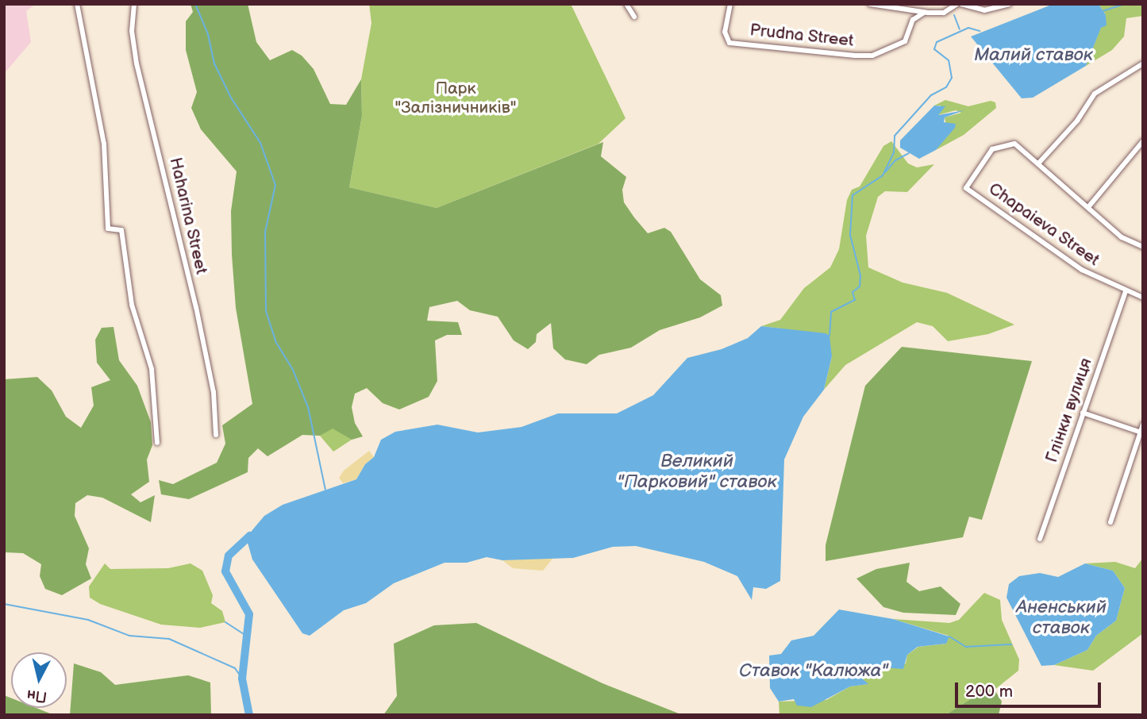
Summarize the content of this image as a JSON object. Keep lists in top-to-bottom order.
{
  "streets": {
    "street": [
      "Prudna Street",
      "Haharina Street",
      "Chapaieva Street",
      "Глінки вулиця"
    ]
  },
  "crossings": [
    ["Chapaieva Street", "Глінки вулиця"]
  ],
  "water": [
    "Малий ставок",
    "Великий \"Парковий\" ставок",
    "Аненський ставок",
    "Ставок \"Калюжа\""
  ],
  "parks": ["Парк \"Залізничників\""],
  "scale_bar": "200 m",
  "north": "bottom"
}
